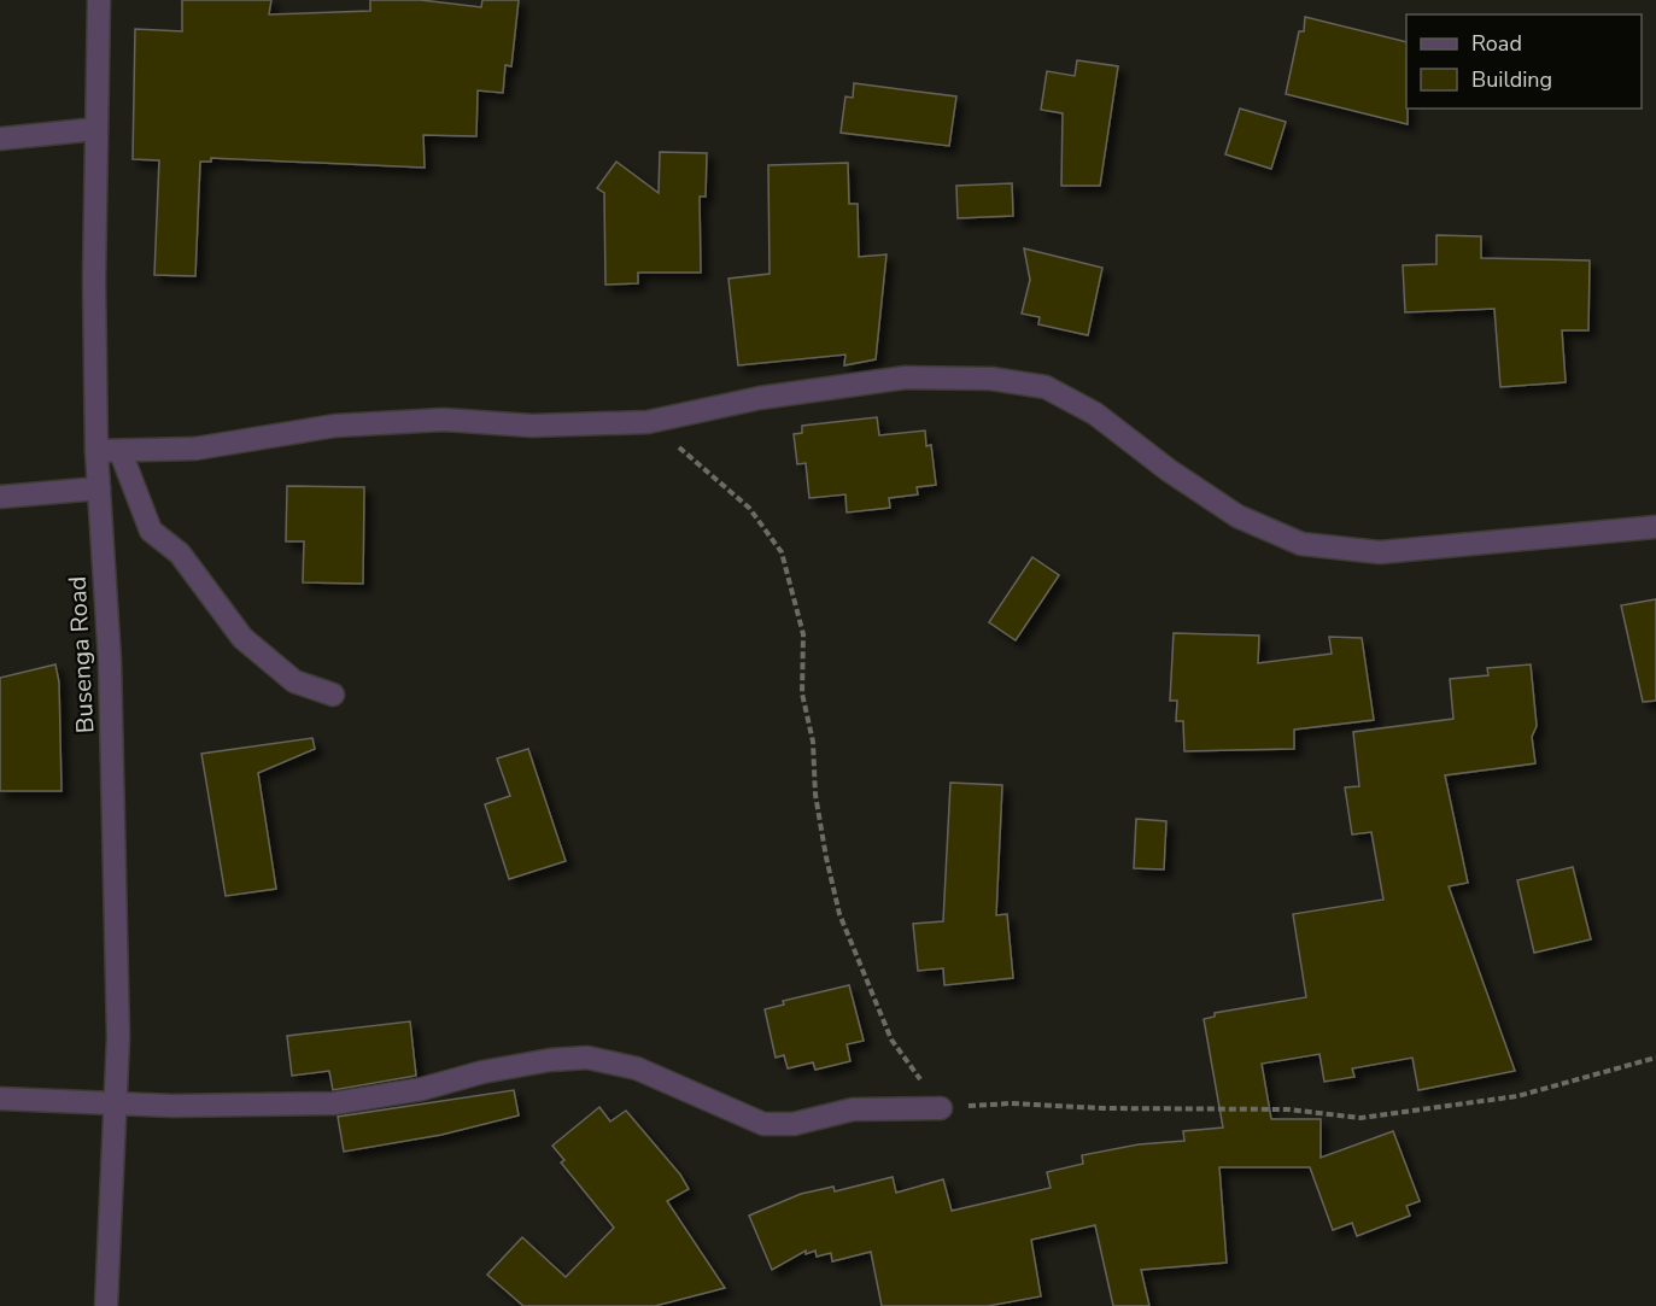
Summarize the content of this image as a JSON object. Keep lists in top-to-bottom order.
{
  "streets": {
    "street": ["Busenga Road"]
  },
  "legend": ["Road", "Building"]
}
